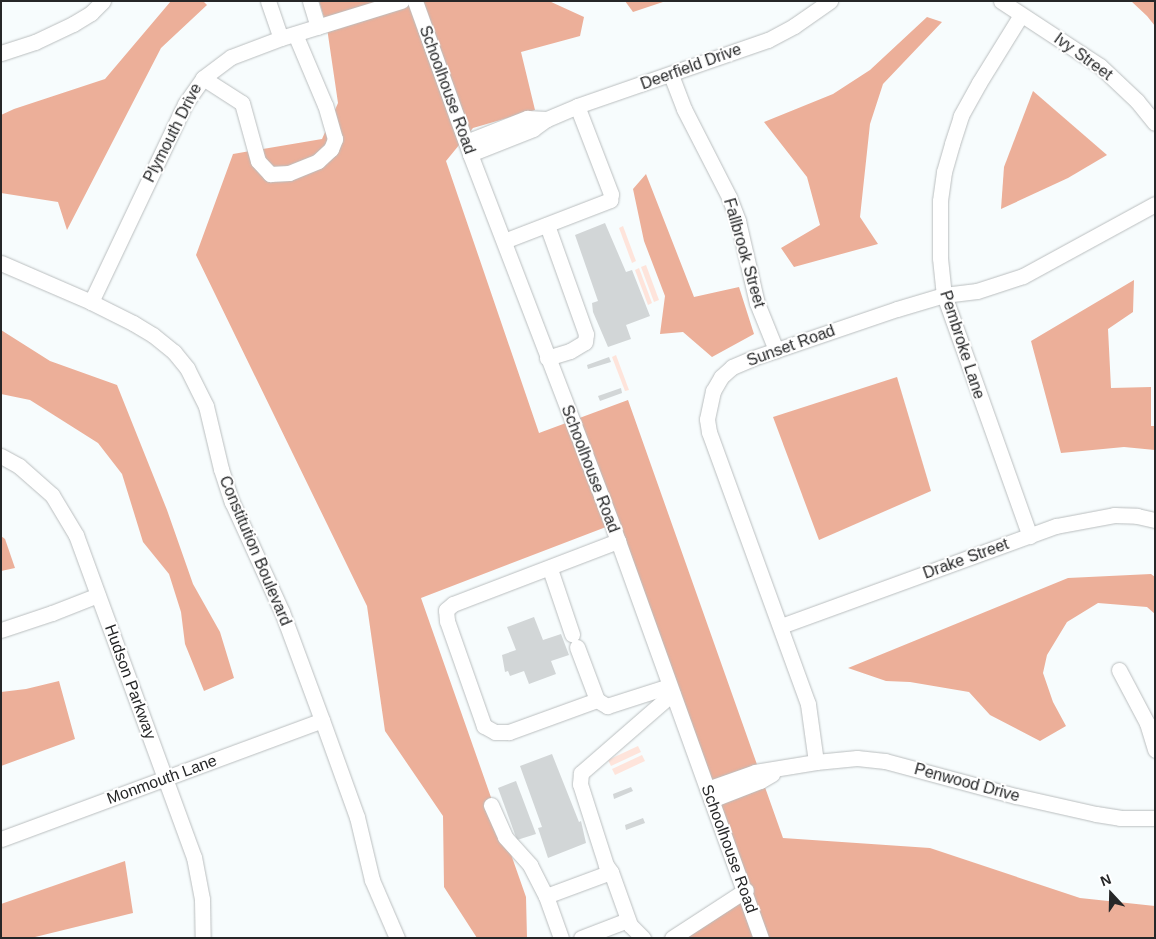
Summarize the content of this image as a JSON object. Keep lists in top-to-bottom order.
{
  "streets": {
    "street": [
      "Ivy Street",
      "Deerfield Drive",
      "Schoolhouse Road",
      "Plymouth Drive",
      "Fallbrook Street",
      "Pembroke Lane",
      "Sunset Road",
      "Constitution Boulevard",
      "Drake Street",
      "Hudson Parkway",
      "Monmouth Lane",
      "Penwood Drive"
    ]
  },
  "crossings": [
    ["Ivy Street", "Pembroke Lane"],
    ["Deerfield Drive", "Schoolhouse Road"],
    ["Deerfield Drive", "Fallbrook Street"],
    ["Schoolhouse Road", "Penwood Drive"],
    ["Plymouth Drive", "Constitution Boulevard"],
    ["Fallbrook Street", "Sunset Road"],
    ["Pembroke Lane", "Sunset Road"],
    ["Pembroke Lane", "Drake Street"],
    ["Sunset Road", "Drake Street"],
    ["Sunset Road", "Penwood Drive"],
    ["Constitution Boulevard", "Monmouth Lane"],
    ["Hudson Parkway", "Monmouth Lane"]
  ],
  "north": "top"
}
